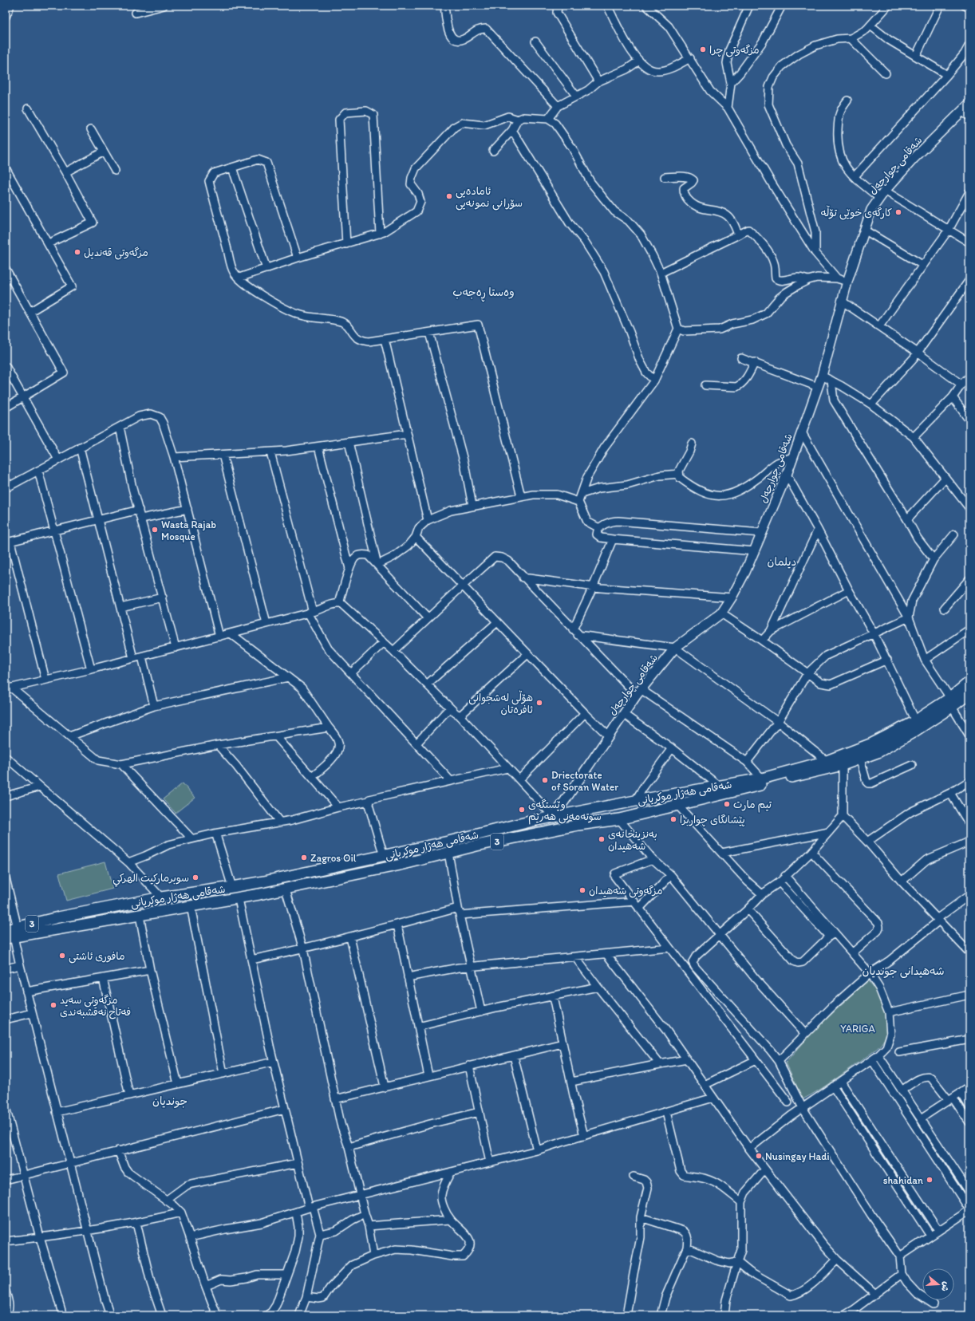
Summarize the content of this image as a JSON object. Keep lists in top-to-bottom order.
{
  "streets": {
    "highway": ["شەقامی ھەژار موکریانی", "3"],
    "main road": ["شەقامی چوارچەل"]
  },
  "crossings": [
    ["شەقامی چوارچەل", "شەقامی ھەژار موکریانی"]
  ],
  "districts": [
    "وەستا ڕەجەب",
    "دیلمان",
    "شەھیدانی جوندیان",
    "جوندیان"
  ],
  "parks": ["YARIGA"],
  "places": [
    "مزگەوتى چرا",
    "ئامادەیی سۆرانی نمونەیی",
    "کارگەی خوێی تۆڵە",
    "مزگەوتی قەندیل",
    "Wasta Rajab Mosque",
    "هۆڵی لەشجوانی ئافرەتان",
    "Driectorate of Soran Water",
    "تيم مارت",
    "وێستگەی سوتەمەنی هەرێم",
    "پێشانگای چواربرا",
    "بەنزینخانەی شەهیدان",
    "Zagros Oil",
    "سوبرماركيت الهركي",
    "مزگەوتی شەهیدان",
    "مافوری ئاشتی",
    "مزگەوتی سەید فەتاح نەقشبەندی",
    "Nusingay Hadi",
    "shahidan"
  ],
  "north": "right"
}
